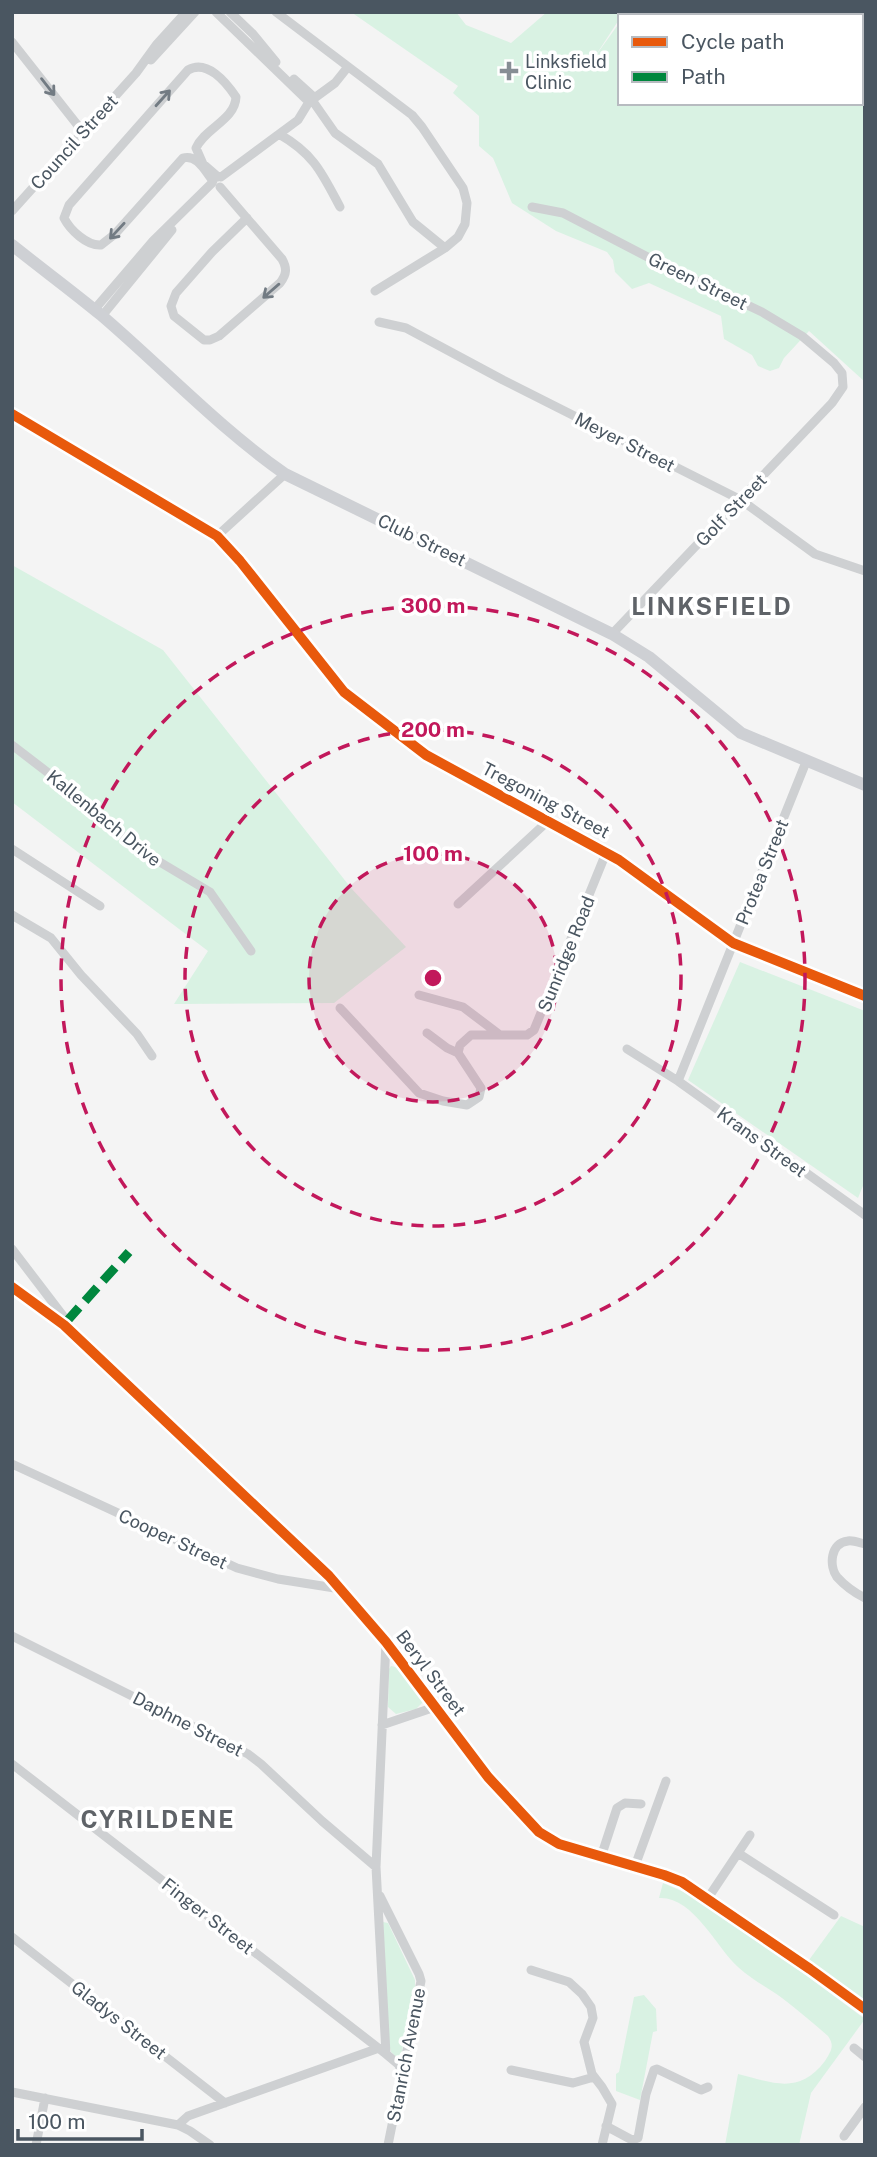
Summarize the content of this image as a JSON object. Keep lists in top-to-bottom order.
{
  "streets": {
    "main road": ["Club Street"],
    "street": [
      "Council Street",
      "Green Street",
      "Meyer Street",
      "Golf Street",
      "Tregoning Street",
      "Kallenbach Drive",
      "Protea Street",
      "Sunridge Road",
      "Krans Street",
      "Cooper Street",
      "Beryl Street",
      "Daphne Street",
      "Finger Street",
      "Gladys Street",
      "Stanrich Avenue"
    ]
  },
  "crossings": [
    ["Green Street", "Golf Street"],
    ["Meyer Street", "Golf Street"],
    ["Golf Street", "Club Street"],
    ["Club Street", "Protea Street"],
    ["Tregoning Street", "Protea Street"],
    ["Tregoning Street", "Sunridge Road"],
    ["Protea Street", "Krans Street"],
    ["Cooper Street", "Beryl Street"],
    ["Beryl Street", "Stanrich Avenue"],
    ["Daphne Street", "Stanrich Avenue"],
    ["Finger Street", "Stanrich Avenue"]
  ],
  "districts": ["LINKSFIELD", "CYRILDENE"],
  "places": {
    "health": ["Linksfield Clinic"]
  },
  "legend": ["Cycle path", "Path"],
  "scale_bar": "100 m",
  "rings": ["300 m", "200 m", "100 m"]
}
